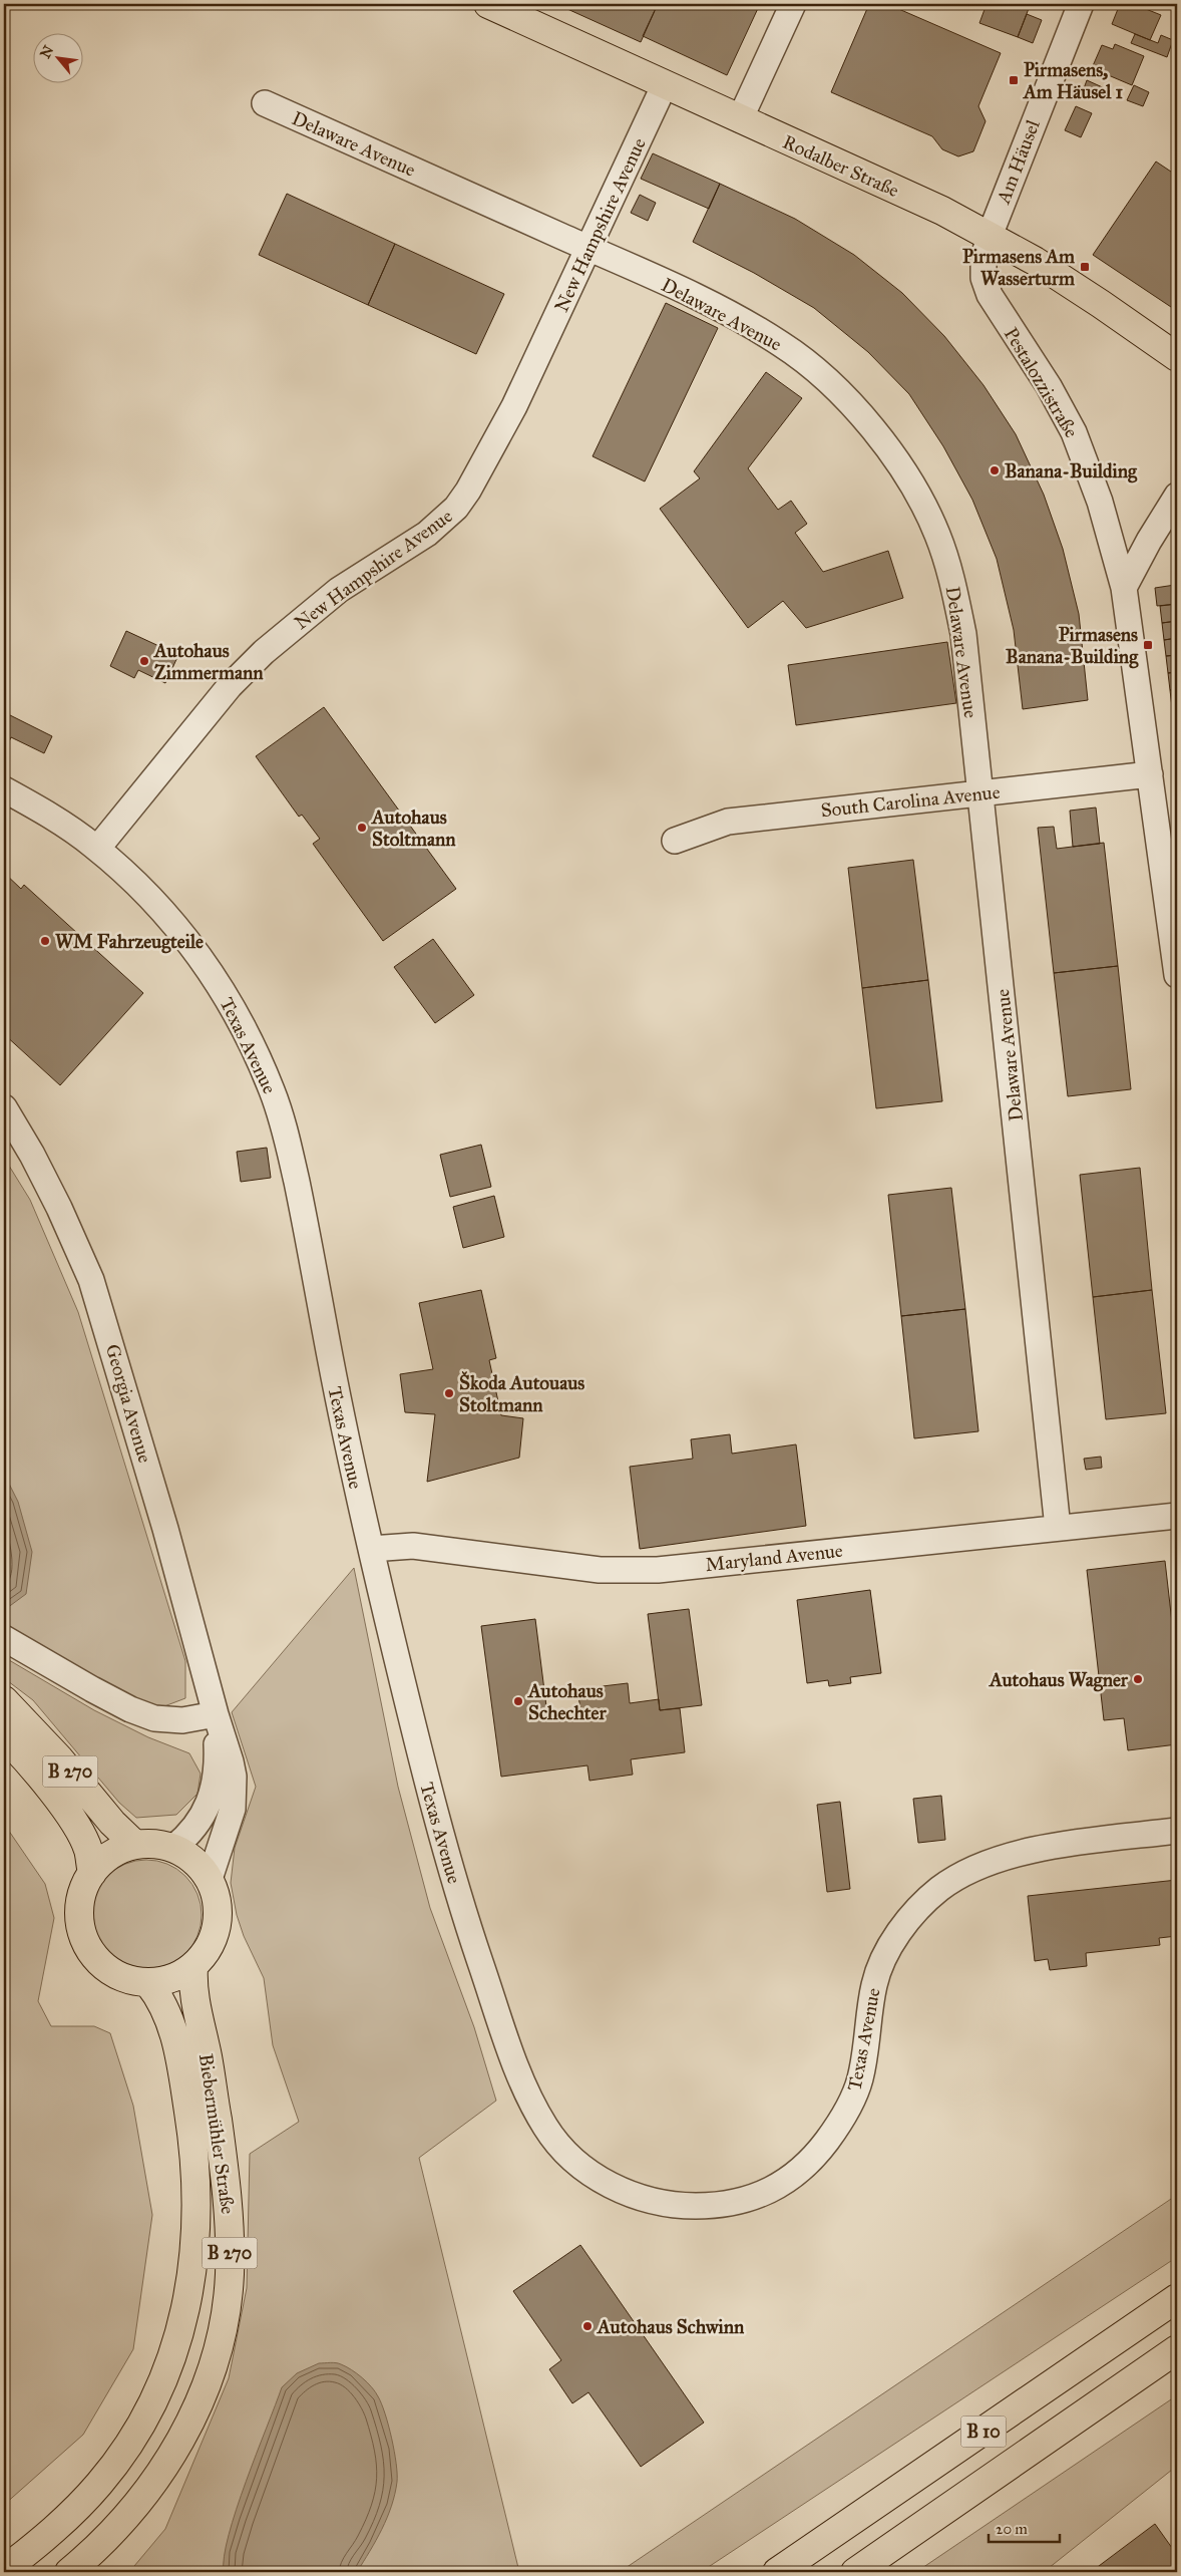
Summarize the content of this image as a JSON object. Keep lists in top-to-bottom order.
{
  "streets": {
    "main road": [
      "Rodalber Straße",
      "B 270",
      "Biebermühler Straße",
      "B 10"
    ],
    "street": [
      "Delaware Avenue",
      "Am Häusel",
      "New Hampshire Avenue",
      "Pestalozzistraße",
      "South Carolina Avenue",
      "Texas Avenue",
      "Georgia Avenue",
      "Maryland Avenue"
    ]
  },
  "crossings": [
    ["Delaware Avenue", "New Hampshire Avenue"],
    ["Delaware Avenue", "South Carolina Avenue"],
    ["Delaware Avenue", "Maryland Avenue"],
    ["Am Häusel", "Rodalber Straße"],
    ["Am Häusel", "Pestalozzistraße"],
    ["Rodalber Straße", "New Hampshire Avenue"],
    ["Rodalber Straße", "Pestalozzistraße"],
    ["New Hampshire Avenue", "Texas Avenue"],
    ["Pestalozzistraße", "South Carolina Avenue"],
    ["Texas Avenue", "Maryland Avenue"],
    ["Georgia Avenue", "B 270"],
    ["Georgia Avenue", "Biebermühler Straße"],
    ["B 270", "Biebermühler Straße"]
  ],
  "places": {
    "transit": ["Pirmasens, Am Häusel 1", "Pirmasens Am Wasserturm", "Pirmasens Banana-Building"],
    "other": [
      "Banana-Building",
      "Autohaus Zimmermann",
      "Autohaus Stoltmann",
      "WM Fahrzeugteile",
      "Škoda Autouaus Stoltmann",
      "Autohaus Wagner",
      "Autohaus Schechter",
      "Autohaus Schwinn"
    ]
  },
  "scale_bar": "20 m",
  "north": "top left"
}
